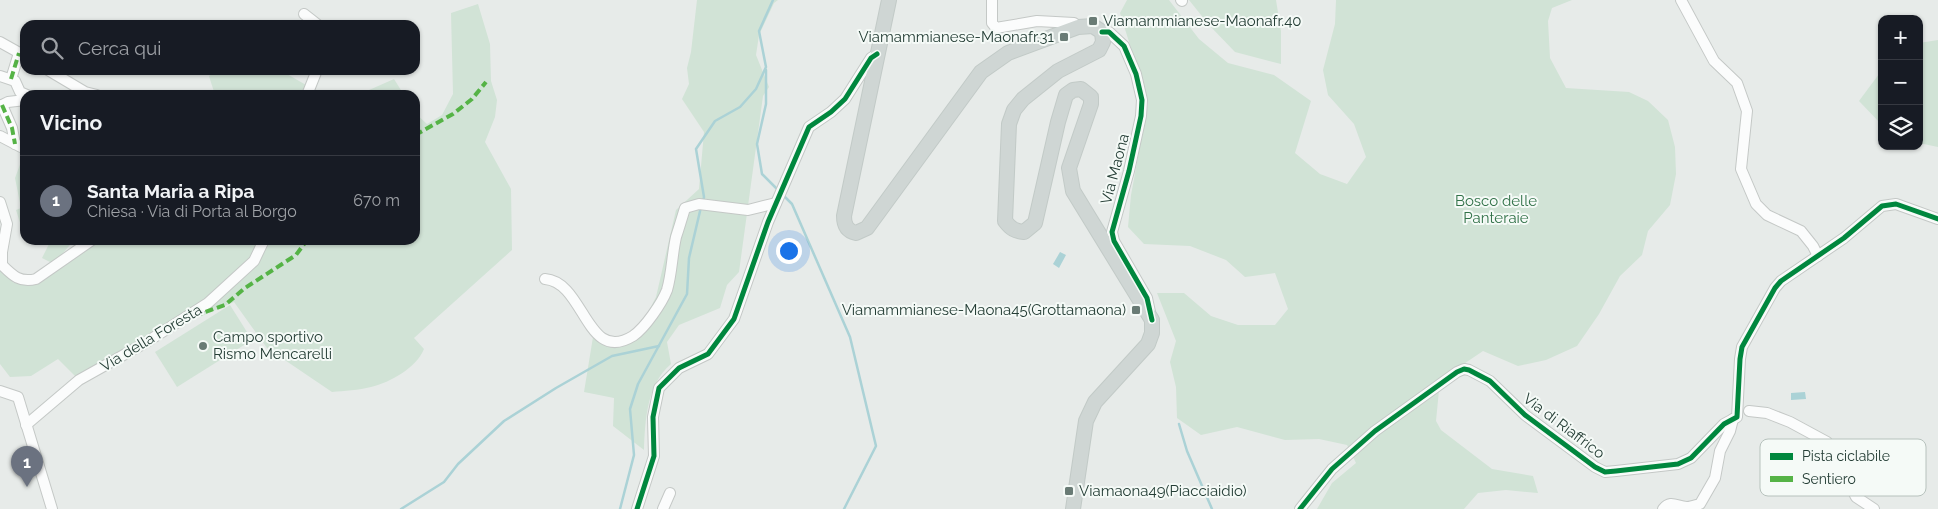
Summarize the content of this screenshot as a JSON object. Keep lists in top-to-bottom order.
{
  "streets": {
    "main road": ["Via Maona"],
    "street": ["Via della Foresta", "Via di Riaffrico"]
  },
  "parks": ["Bosco delle Panteraie"],
  "places": {
    "transit": [
      "Viamammianese-Maonafr.40",
      "Viamammianese-Maonafr.31",
      "Viamammianese-Maona45(Grottamaona)",
      "Viamaona49(Piacciaidio)"
    ],
    "other": ["Campo sportivo Rismo Mencarelli"]
  },
  "legend": ["Pista ciclabile", "Sentiero"],
  "page": {
    "map_buttons": ["+", "−"],
    "search": "Cerca qui",
    "heading": "Vicino",
    "list": [
      {
        "mark": "1",
        "name": "Santa Maria a Ripa",
        "note": "Chiesa · Via di Porta al Borgo",
        "value": "670 m"
      }
    ],
    "pins": "1"
  }
}
